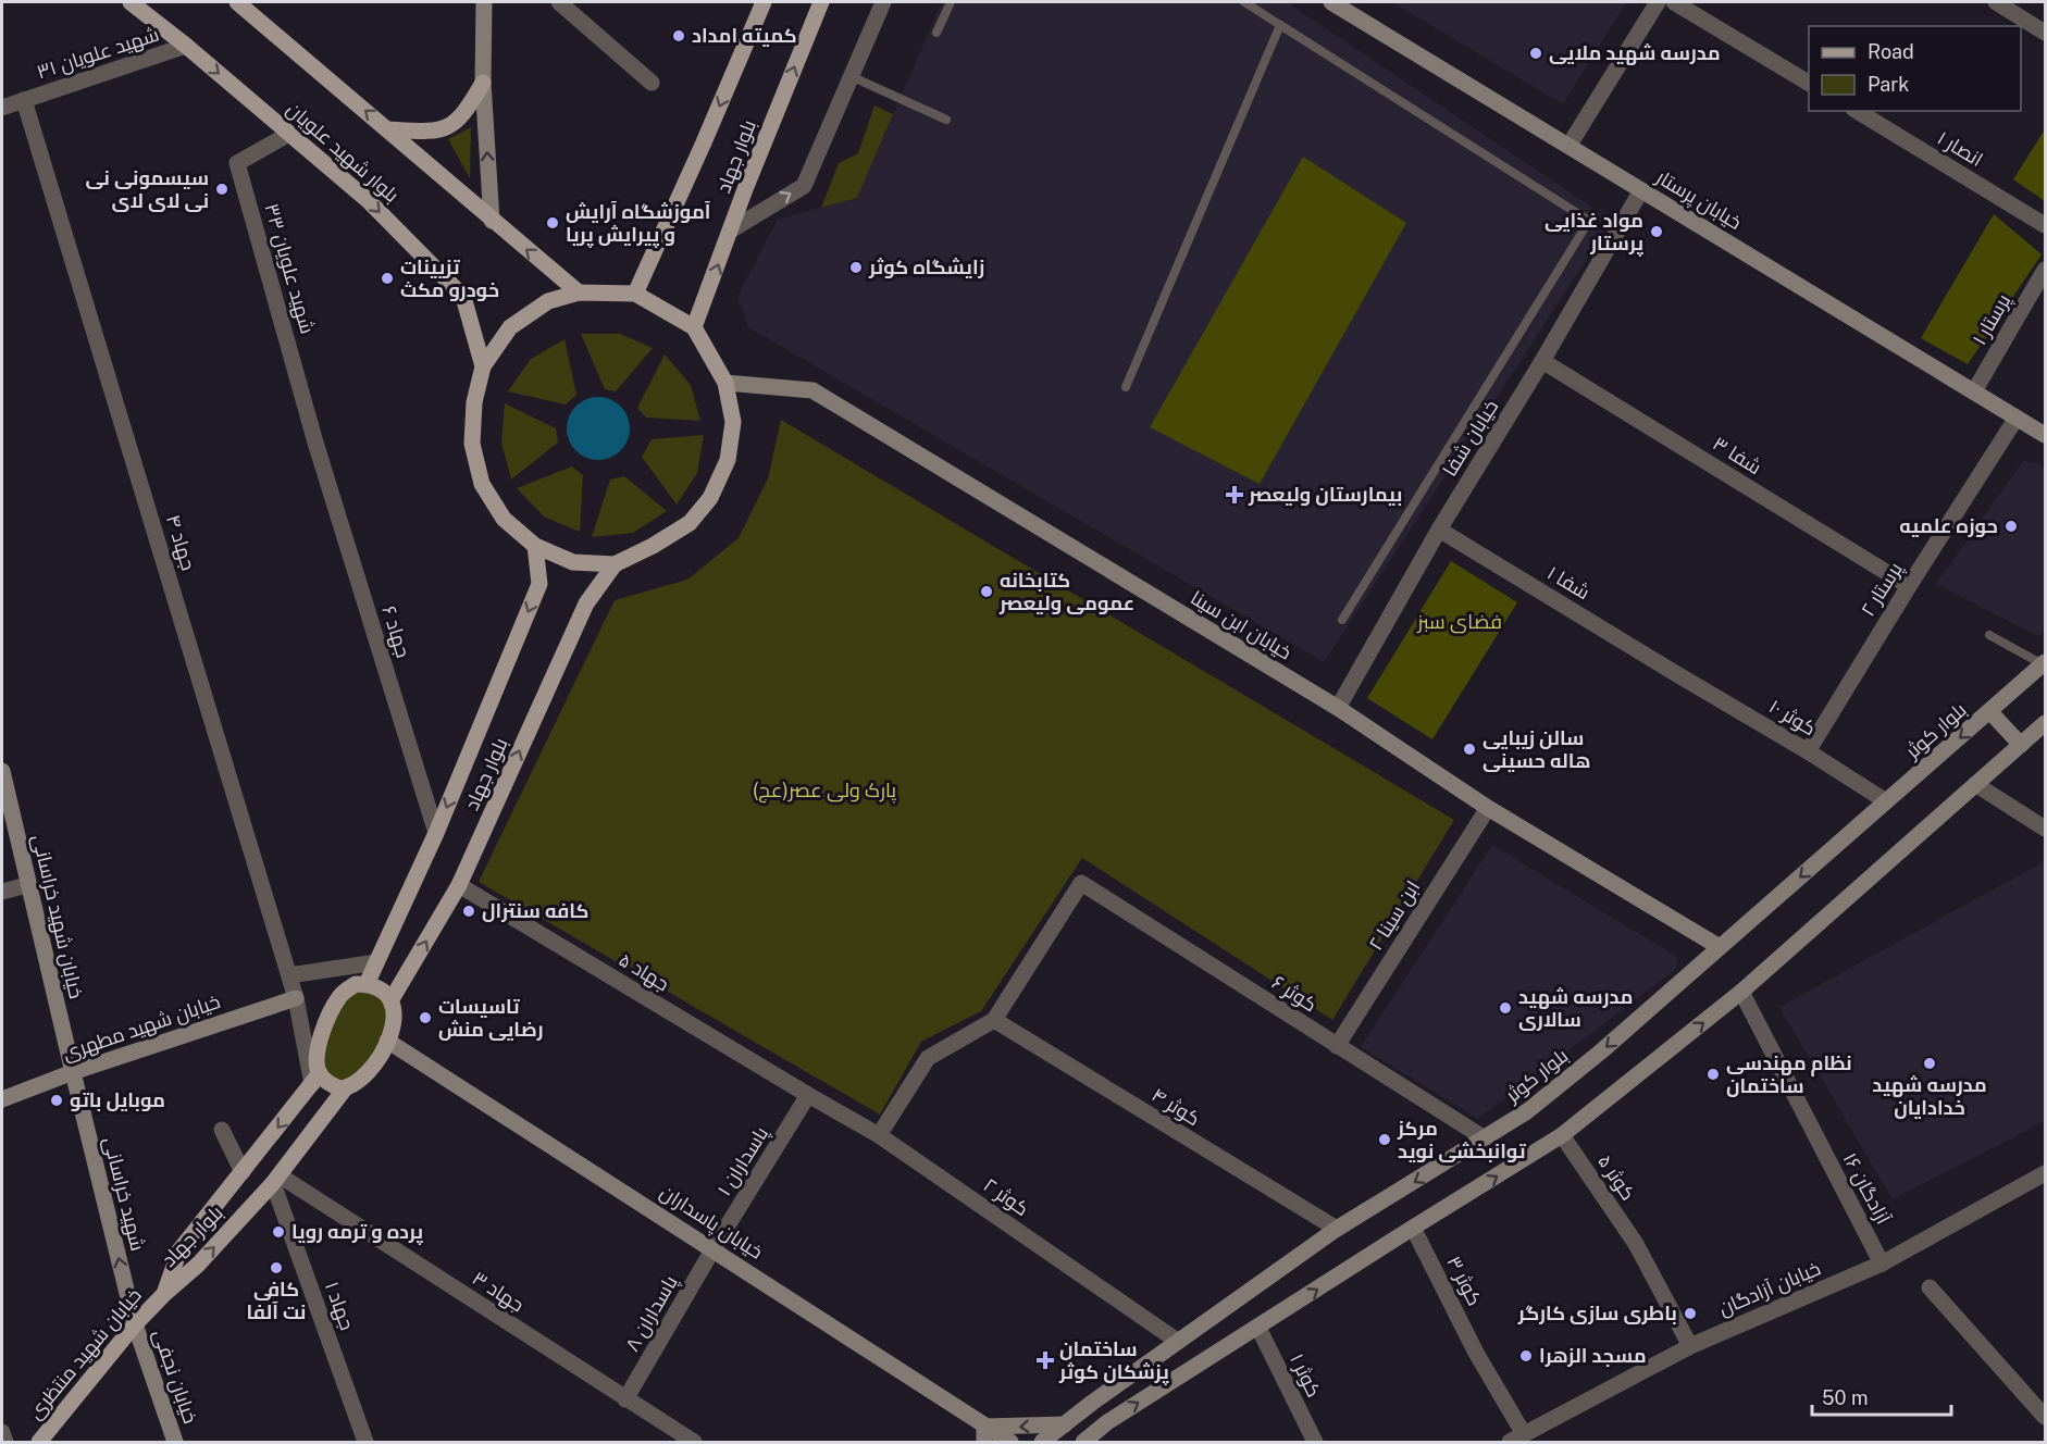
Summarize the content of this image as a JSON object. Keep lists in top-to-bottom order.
{
  "streets": {
    "main road": ["بلوار شهید علویان", "بلوار جهاد", "خیابان شهید منتظری"],
    "street": [
      "شهید علویان ۳۱",
      "انصار ۱",
      "خیابان پرستار",
      "شهید علویان ۳۳",
      "پرستار ۱",
      "خیابان شفا",
      "شفا ۳",
      "جهاد ۴",
      "شفا ۱",
      "پرستار ۲",
      "خیابان ابن سینا",
      "جهاد ۶",
      "کوثر ۱۰",
      "بلوار کوثر",
      "ابن سینا ۲",
      "خیابان شهید خراسانی",
      "جهاد ۵",
      "کوثر ۶",
      "خیابان شهید مطهری",
      "کوثر ۴",
      "پاسداران ۱",
      "کوثر ۵",
      "آزادگان ۱۶",
      "شهید خراسانی",
      "کوثر ۲",
      "خیابان پاسداران",
      "کوثر ۳",
      "خیابان آزادگان",
      "جهاد ۳",
      "جهاد ۱",
      "پاسداران ۸",
      "کوثر ۱",
      "خیابان نجفی"
    ]
  },
  "crossings": [
    ["شهید علویان ۳۱", "بلوار شهید علویان"],
    ["شهید علویان ۳۱", "جهاد ۴"],
    ["بلوار شهید علویان", "شهید علویان ۳۳"],
    ["بلوار جهاد", "جهاد ۴"],
    ["بلوار جهاد", "جهاد ۶"],
    ["بلوار جهاد", "جهاد ۵"],
    ["بلوار جهاد", "خیابان پاسداران"],
    ["بلوار جهاد", "جهاد ۳"],
    ["بلوار جهاد", "جهاد ۱"],
    ["بلوار جهاد", "خیابان شهید منتظری"],
    ["خیابان پرستار", "پرستار ۱"],
    ["خیابان پرستار", "خیابان شفا"],
    ["خیابان پرستار", "پرستار ۲"],
    ["شهید علویان ۳۳", "جهاد ۶"],
    ["خیابان شفا", "شفا ۳"],
    ["خیابان شفا", "شفا ۱"],
    ["خیابان شفا", "خیابان ابن سینا"],
    ["شفا ۳", "پرستار ۲"],
    ["جهاد ۴", "خیابان شهید مطهری"],
    ["جهاد ۴", "خیابان پاسداران"],
    ["شفا ۱", "کوثر ۱۰"],
    ["پرستار ۲", "کوثر ۱۰"],
    ["خیابان ابن سینا", "بلوار کوثر"],
    ["خیابان ابن سینا", "ابن سینا ۲"],
    ["کوثر ۱۰", "بلوار کوثر"],
    ["بلوار کوثر", "کوثر ۶"],
    ["بلوار کوثر", "کوثر ۴"],
    ["بلوار کوثر", "کوثر ۲"],
    ["ابن سینا ۲", "کوثر ۶"],
    ["خیابان شهید خراسانی", "خیابان شهید مطهری"],
    ["خیابان شهید خراسانی", "شهید خراسانی"],
    ["جهاد ۵", "پاسداران ۱"],
    ["جهاد ۵", "کوثر ۲"],
    ["کوثر ۶", "کوثر ۴"],
    ["خیابان شهید مطهری", "شهید خراسانی"],
    ["پاسداران ۱", "کوثر ۲"],
    ["پاسداران ۱", "خیابان پاسداران"],
    ["پاسداران ۱", "پاسداران ۸"],
    ["کوثر ۵", "خیابان آزادگان"],
    ["آزادگان ۱۶", "خیابان آزادگان"],
    ["شهید خراسانی", "خیابان شهید منتظری"],
    ["شهید خراسانی", "خیابان نجفی"],
    ["خیابان پاسداران", "پاسداران ۸"],
    ["کوثر ۳", "خیابان آزادگان"],
    ["جهاد ۳", "جهاد ۱"],
    ["جهاد ۳", "پاسداران ۸"],
    ["خیابان شهید منتظری", "خیابان نجفی"]
  ],
  "one_way": ["شهید خراسانی"],
  "parks": ["فضای سبز", "پارک ولی عصر(عج)"],
  "places": {
    "other": [
      "کمیته امداد",
      "مدرسه شهید ملایی",
      "سیسمونی نی نی لای لای",
      "آموزشگاه آرایش و پیرایش پریا",
      "مواد غذایی پرستار",
      "زایشگاه کوثر",
      "تزیینات خودرو مکث",
      "حوزه علمیه",
      "کتابخانه عمومی ولیعصر",
      "سالن زیبایی هاله حسینی",
      "کافه سنترال",
      "مدرسه شهید سالاری",
      "تاسیسات رضایی منش",
      "مدرسه شهید خدادایان",
      "نظام مهندسی ساختمان",
      "موبایل باتو",
      "مرکز توانبخشی نوید",
      "پرده و ترمه رویا",
      "کافی نت آلفا",
      "باطری سازی کارگر",
      "مسجد الزهرا"
    ],
    "health": ["بیمارستان ولیعصر", "ساختمان پزشکان کوثر"]
  },
  "legend": ["Road", "Park"],
  "scale_bar": "50 m"
}
